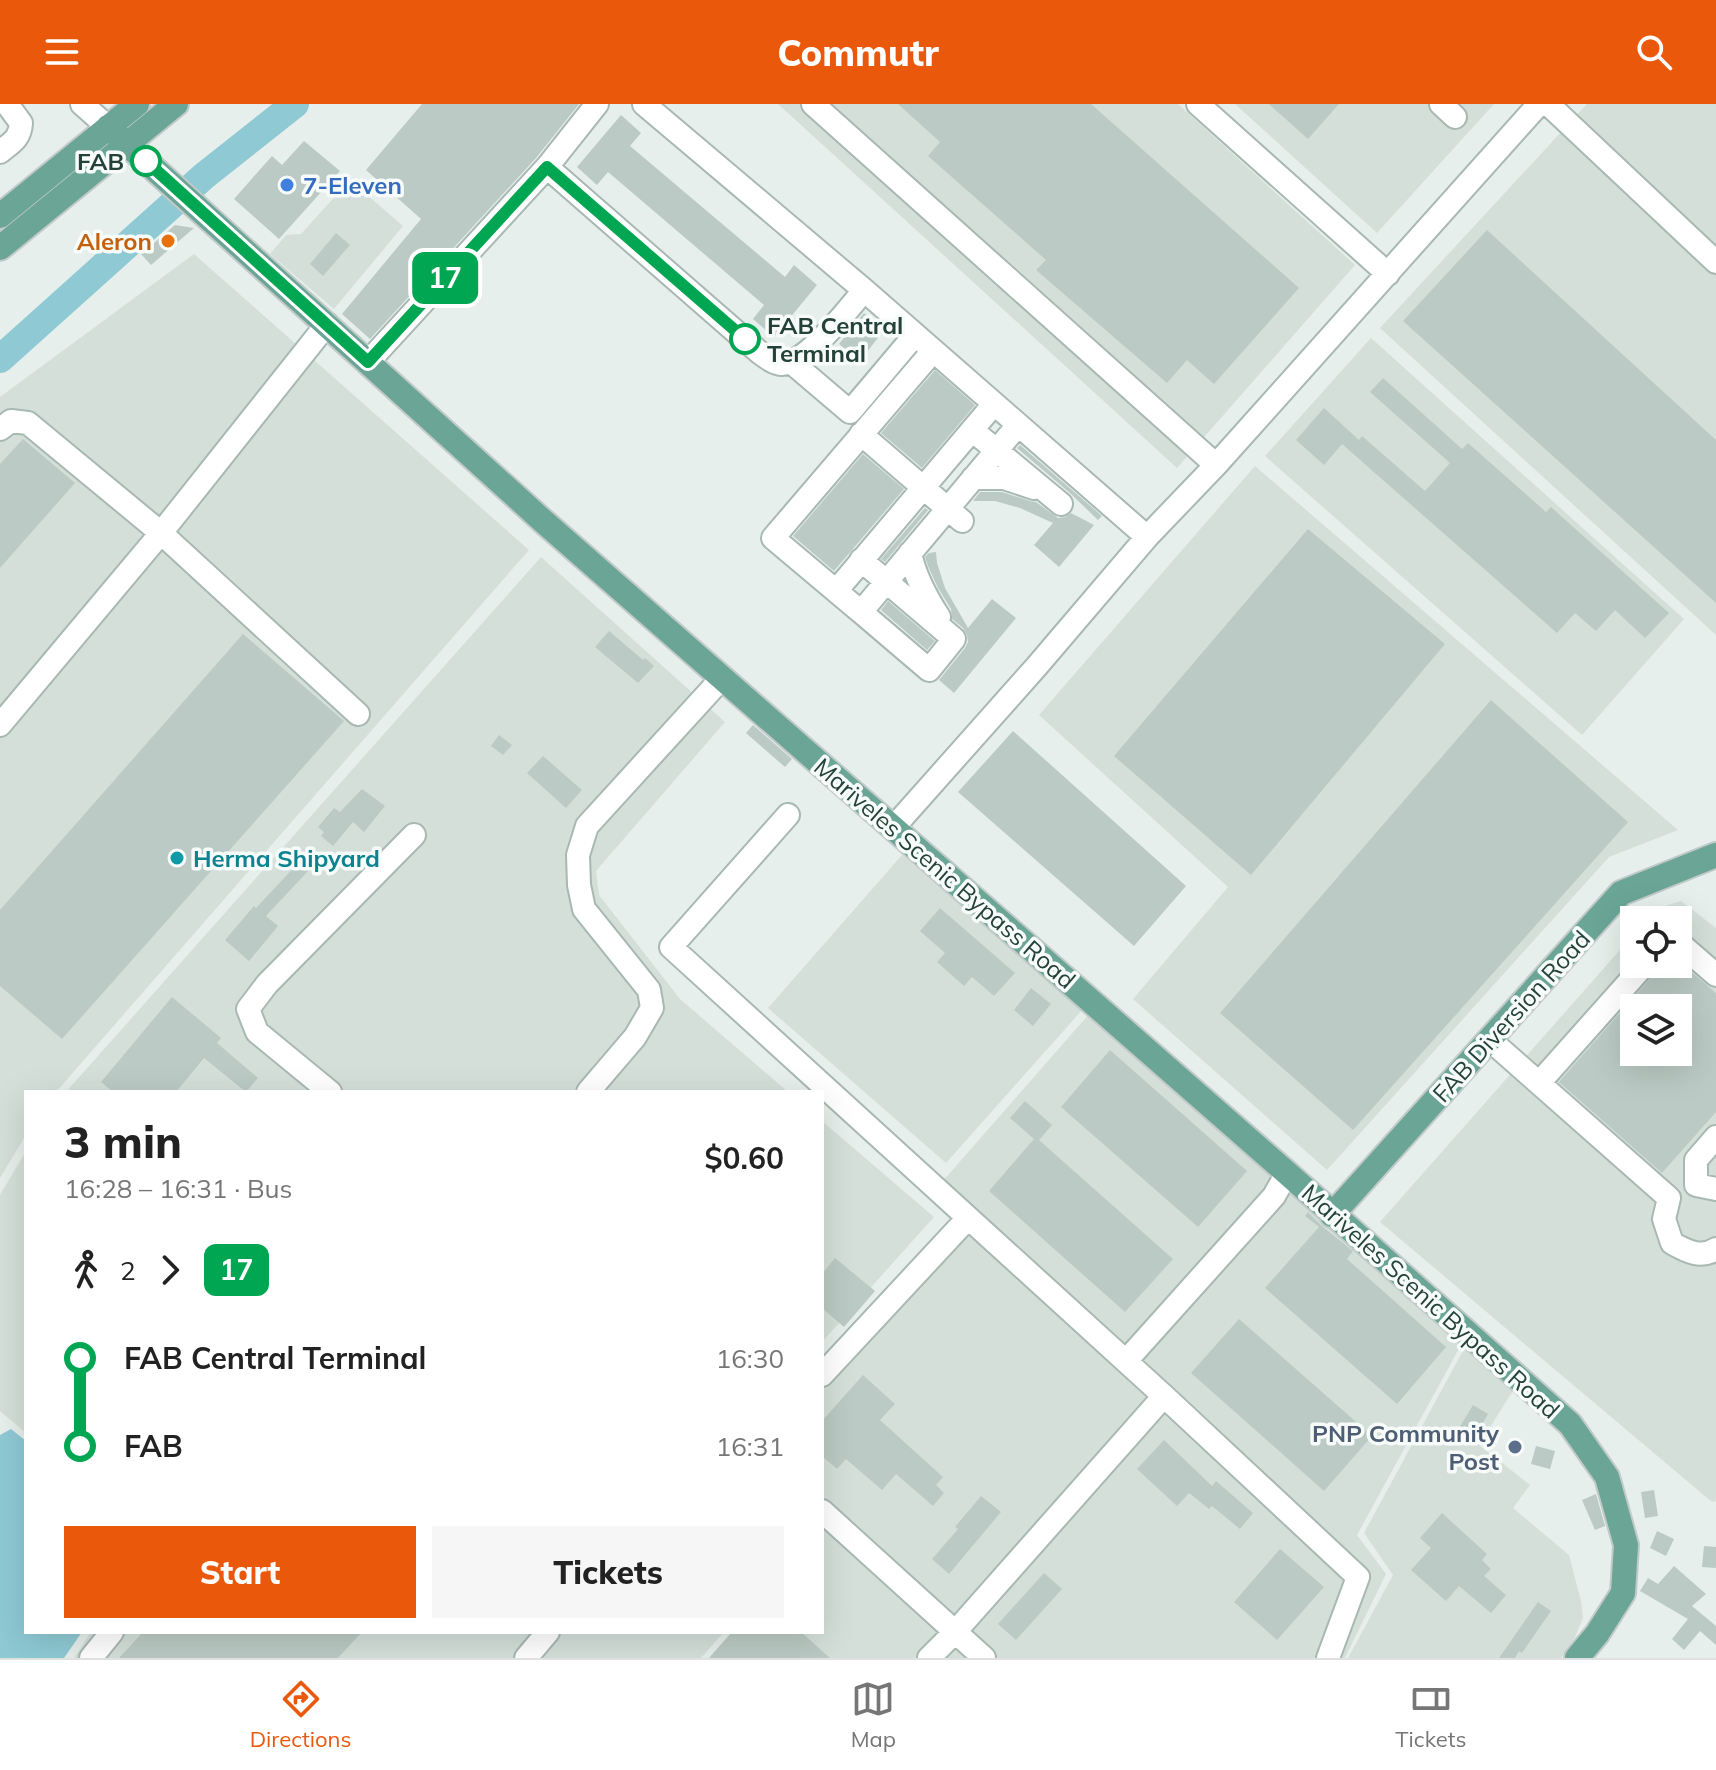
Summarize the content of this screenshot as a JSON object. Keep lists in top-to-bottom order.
{
  "streets": {
    "main road": ["Mariveles Scenic Bypass Road", "FAB Diversion Road"]
  },
  "crossings": [
    ["Mariveles Scenic Bypass Road", "FAB Diversion Road"]
  ],
  "places": [
    "FAB",
    "7-Eleven",
    "Aleron",
    "FAB Central Terminal",
    "Herma Shipyard",
    "PNP Community Post"
  ],
  "lines": ["bus line 17"],
  "page": {
    "header": "Commutr",
    "on_map": "17",
    "heading": ["3 min", "16:28 – 16:31 · Bus", "$0.60"],
    "legs": ["2", "17"],
    "list": [
      {
        "name": "FAB Central Terminal",
        "value": "16:30"
      },
      {
        "name": "FAB",
        "value": "16:31"
      }
    ],
    "buttons": ["Start", "Tickets"],
    "tabs": ["Directions", "Map", "Tickets"]
  }
}
